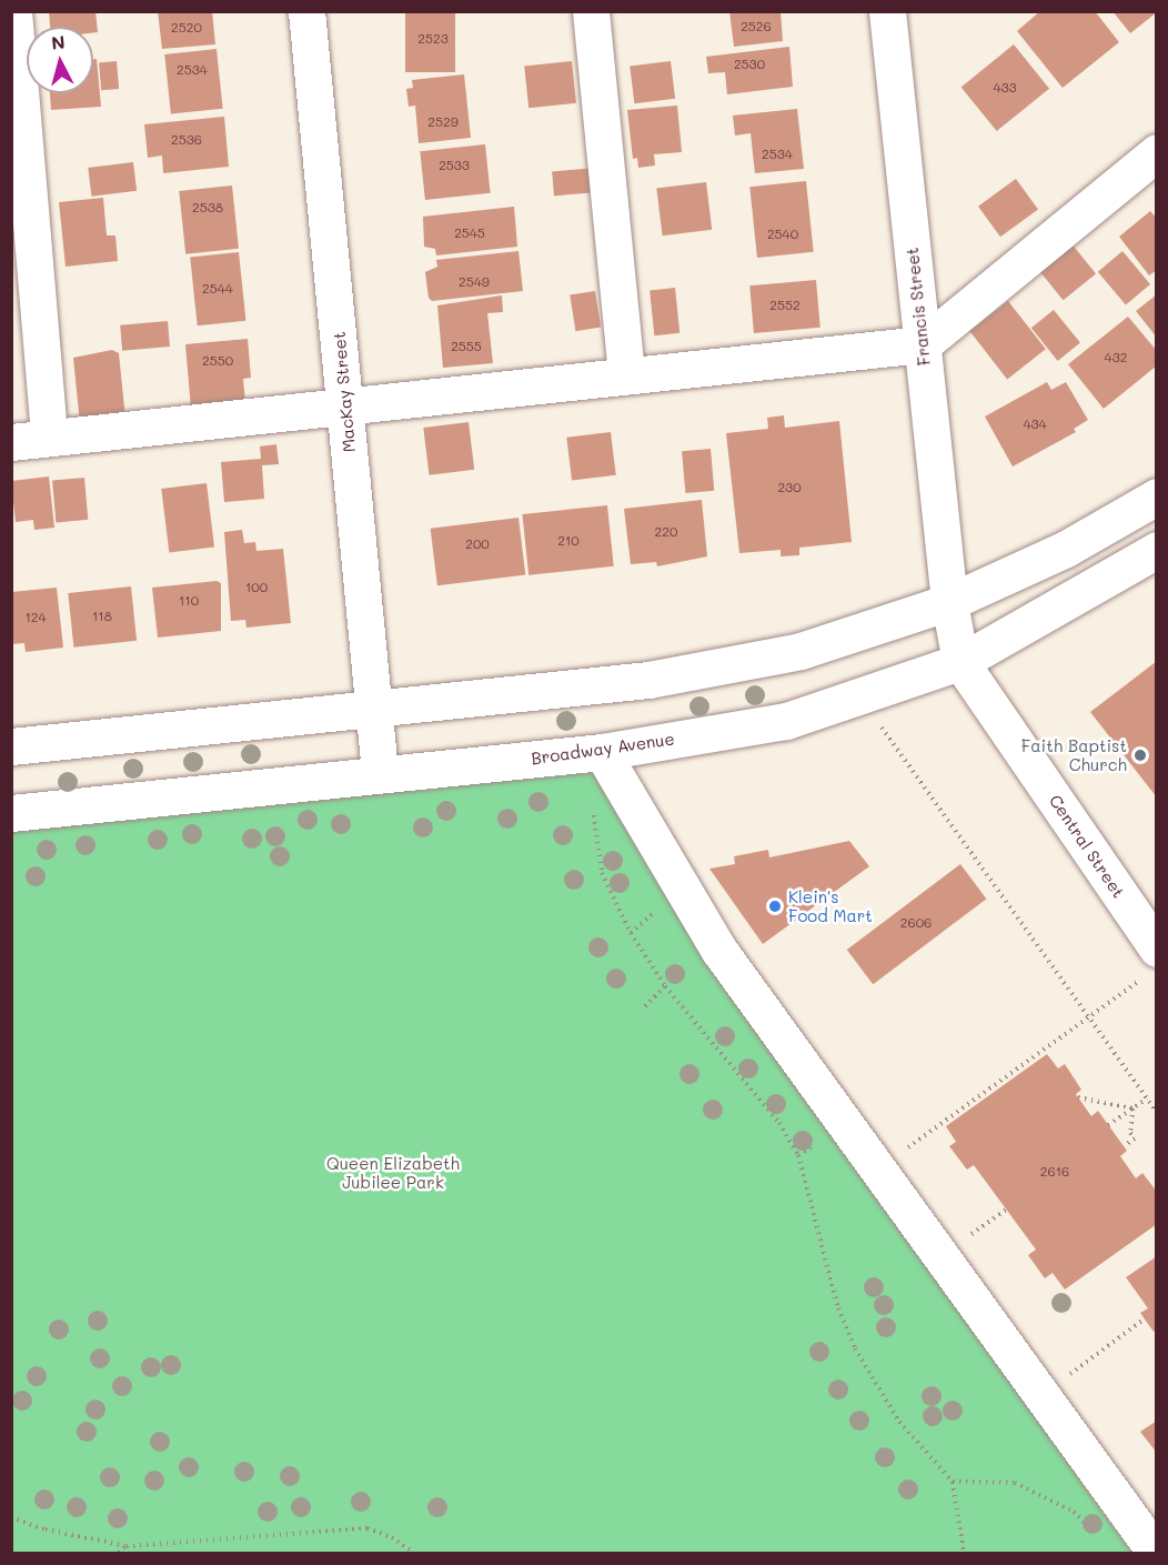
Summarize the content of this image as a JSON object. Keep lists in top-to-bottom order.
{
  "streets": {
    "street": [
      "Francis Street",
      "MacKay Street",
      "Broadway Avenue",
      "Central Street"
    ]
  },
  "crossings": [
    ["Francis Street", "Central Street"],
    ["MacKay Street", "Broadway Avenue"],
    ["Broadway Avenue", "Central Street"]
  ],
  "parks": ["Queen Elizabeth Jubilee Park"],
  "places": ["Faith Baptist Church", "Klein's Food Mart"],
  "house_numbers": [
    "2526",
    "2520",
    "2523",
    "2530",
    "2534",
    "433",
    "2529",
    "2536",
    "2534",
    "2533",
    "2538",
    "2545",
    "2540",
    "2549",
    "2544",
    "2552",
    "2555",
    "432",
    "2550",
    "434",
    "230",
    "220",
    "210",
    "200",
    "100",
    "110",
    "118",
    "124",
    "2606",
    "2616"
  ],
  "north": "top"
}
